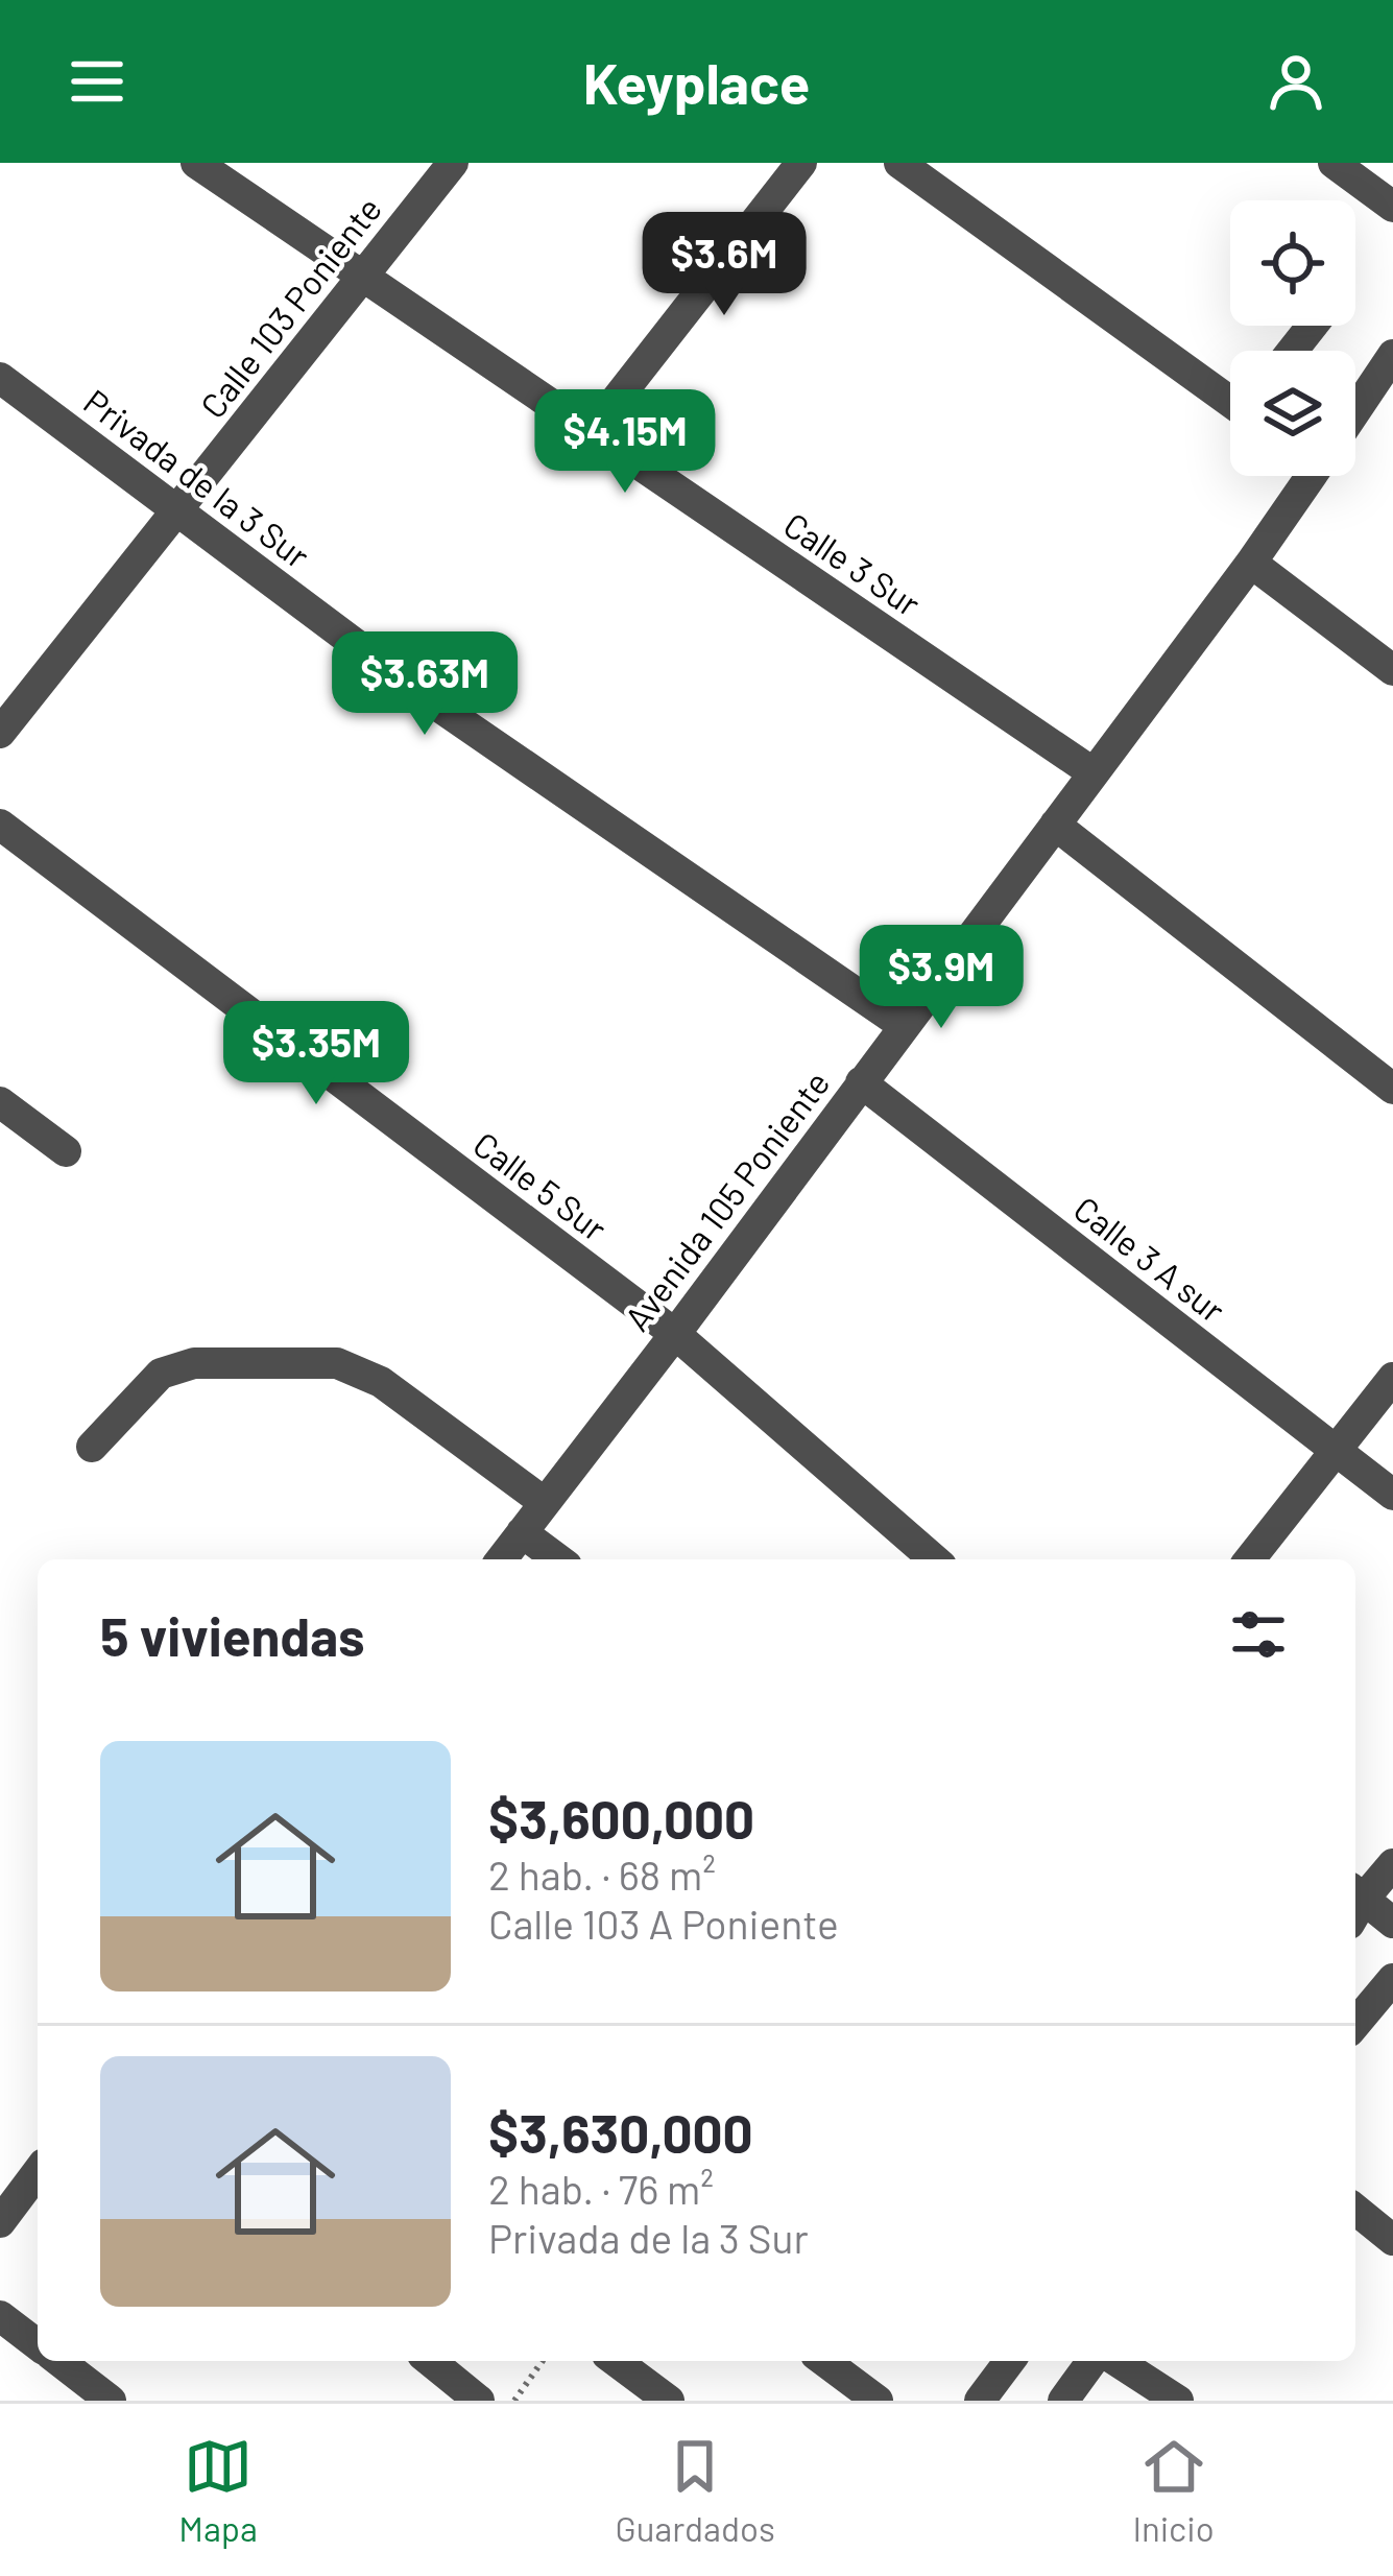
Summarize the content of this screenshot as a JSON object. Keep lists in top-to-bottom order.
{
  "streets": {
    "street": [
      "Calle 103 Poniente",
      "Privada de la 3 Sur",
      "Calle 3 Sur",
      "Calle 5 Sur",
      "Avenida 105 Poniente",
      "Calle 3 A sur"
    ]
  },
  "crossings": [
    ["Calle 103 Poniente", "Privada de la 3 Sur"],
    ["Calle 103 Poniente", "Calle 3 Sur"],
    ["Privada de la 3 Sur", "Avenida 105 Poniente"],
    ["Calle 3 Sur", "Avenida 105 Poniente"],
    ["Calle 5 Sur", "Avenida 105 Poniente"],
    ["Avenida 105 Poniente", "Calle 3 A sur"]
  ],
  "page": {
    "header": "Keyplace",
    "price": [
      "$3.6M",
      "$4.15M",
      "$3.63M",
      "$3.9M",
      "$3.35M"
    ],
    "heading": "5 viviendas",
    "list": [
      {
        "name": "$3,600,000",
        "note": "2 hab. · 68 m² · Calle 103 A Poniente"
      },
      {
        "name": "$3,630,000",
        "note": "2 hab. · 76 m² · Privada de la 3 Sur"
      }
    ],
    "tabs": ["Mapa", "Guardados", "Inicio"]
  }
}
